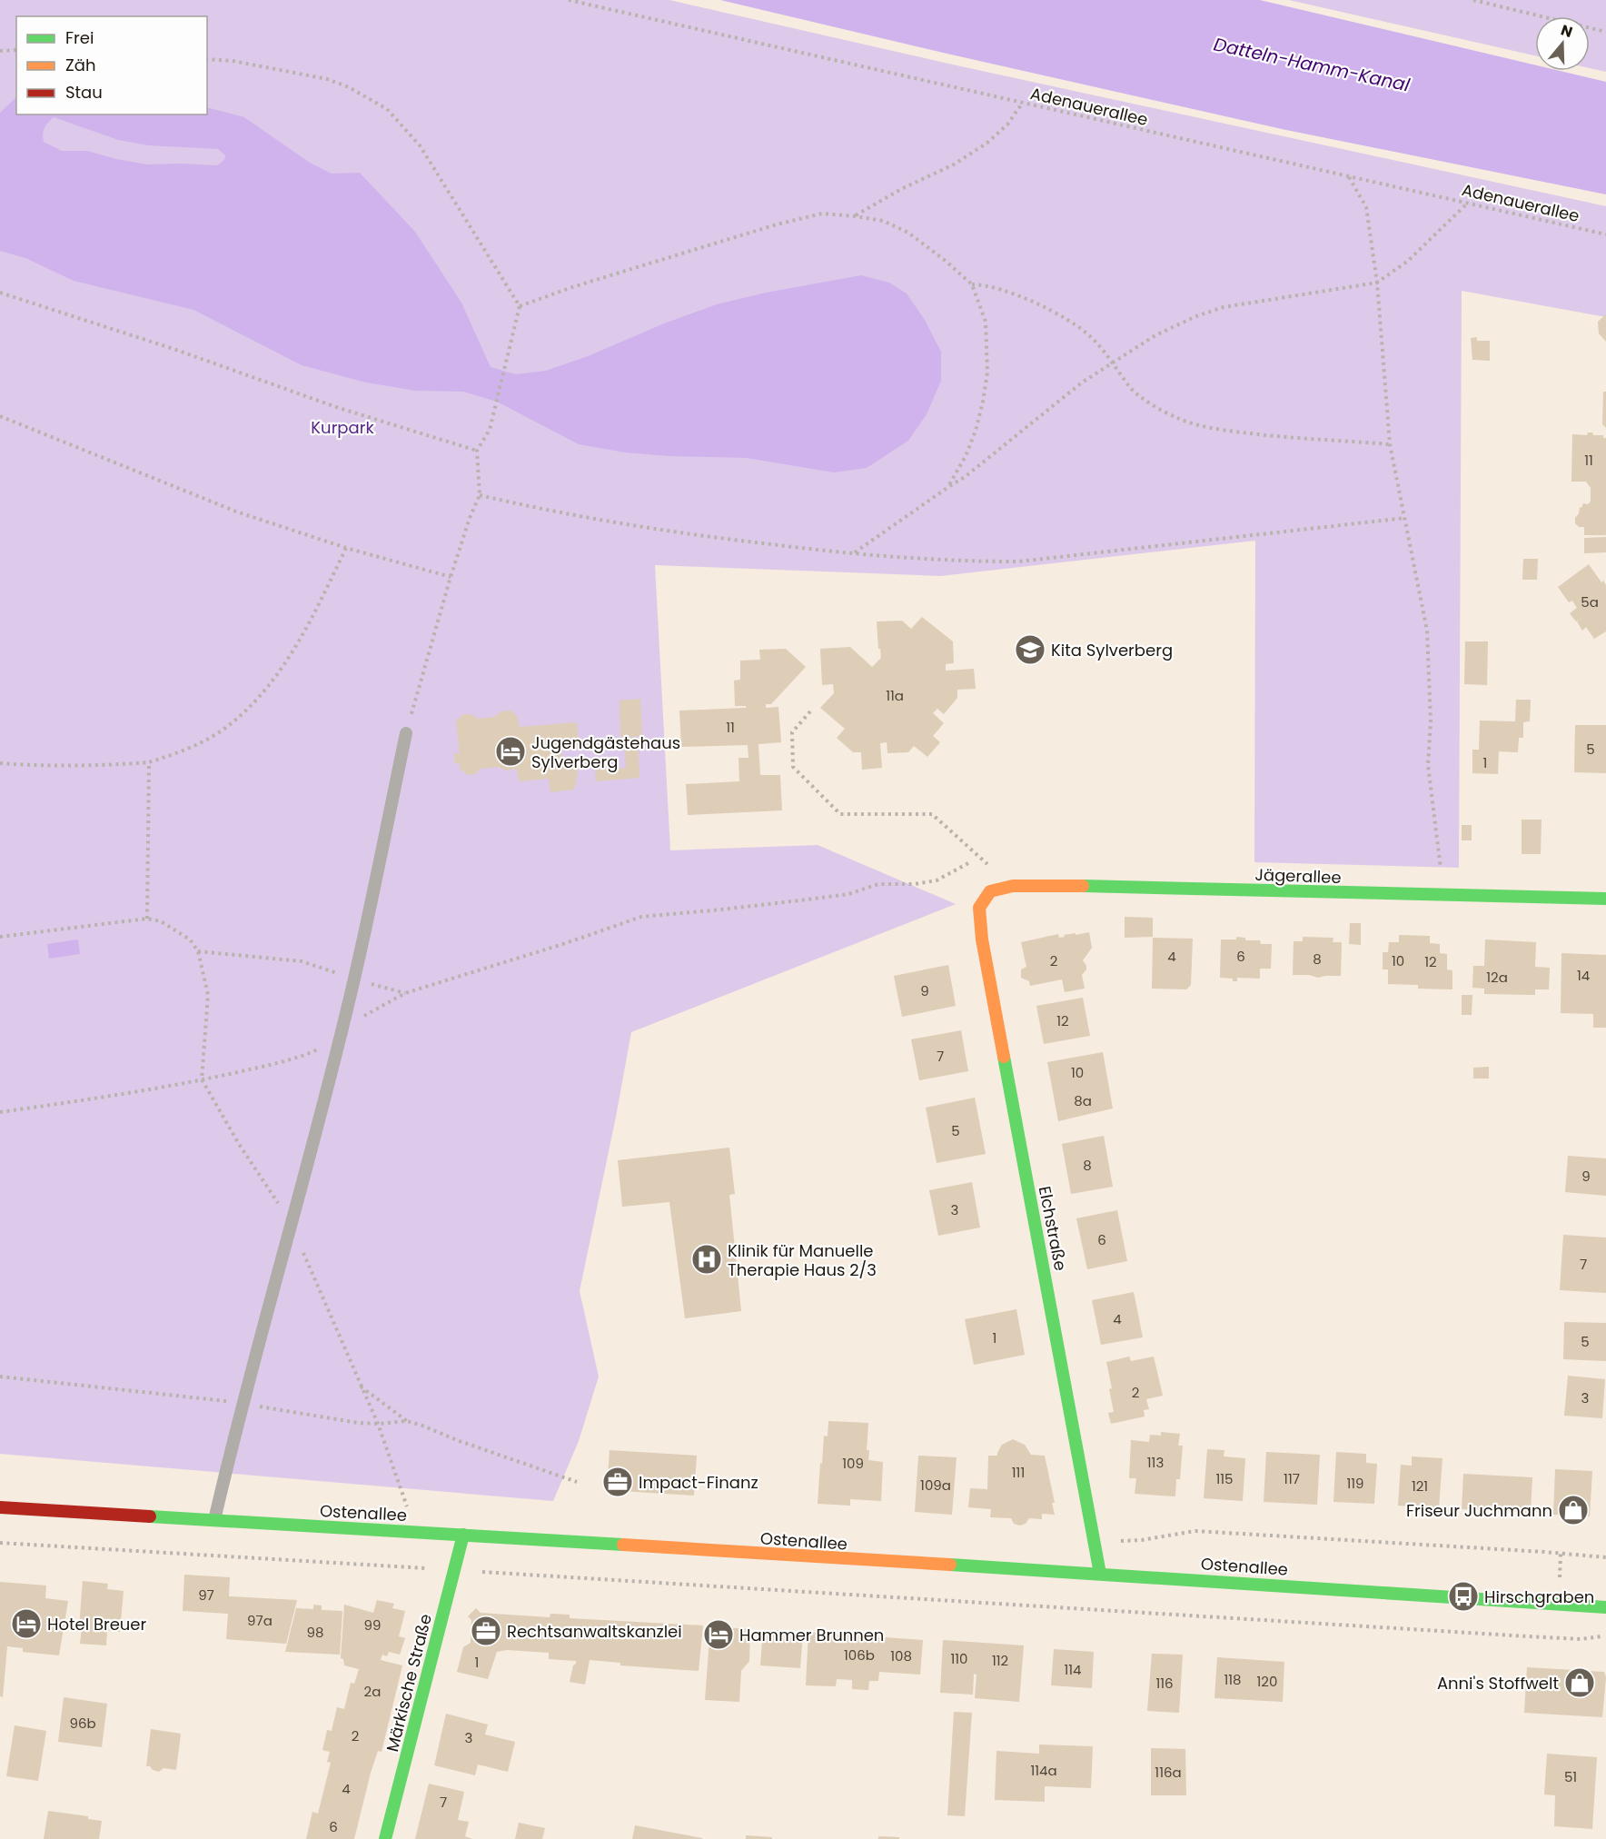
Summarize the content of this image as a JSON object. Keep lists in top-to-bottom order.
{
  "streets": {
    "street": [
      "Jägerallee",
      "Elchstraße",
      "Ostenallee",
      "Märkische Straße"
    ],
    "path": ["Adenauerallee"]
  },
  "crossings": [
    ["Jägerallee", "Elchstraße"],
    ["Elchstraße", "Ostenallee"],
    ["Ostenallee", "Märkische Straße"]
  ],
  "water": ["Datteln-Hamm-Kanal"],
  "parks": ["Kurpark"],
  "places": {
    "school or university": ["Kita Sylverberg"],
    "hotel": ["Jugendgästehaus Sylverberg", "Hotel Breuer", "Hammer Brunnen"],
    "hospital": ["Klinik für Manuelle Therapie Haus 2/3"],
    "office": ["Impact-Finanz", "Rechtsanwaltskanzlei"],
    "shop": ["Friseur Juchmann", "Anni's Stoffwelt"],
    "bus stop": ["Hirschgraben"]
  },
  "house_numbers": [
    "11",
    "5a",
    "11a",
    "11",
    "5",
    "1",
    "4",
    "6",
    "8",
    "2",
    "10",
    "12",
    "14",
    "12a",
    "9",
    "12",
    "7",
    "10",
    "8a",
    "5",
    "8",
    "9",
    "3",
    "6",
    "7",
    "4",
    "1",
    "5",
    "2",
    "3",
    "113",
    "109",
    "111",
    "115",
    "117",
    "119",
    "109a",
    "121",
    "97",
    "97a",
    "99",
    "98",
    "106b",
    "108",
    "110",
    "112",
    "1",
    "114",
    "118",
    "120",
    "116",
    "2a",
    "96b",
    "2",
    "3",
    "114a",
    "116a",
    "51",
    "4",
    "7",
    "6"
  ],
  "legend": ["Frei", "Zäh", "Stau"],
  "north": "top"
}
